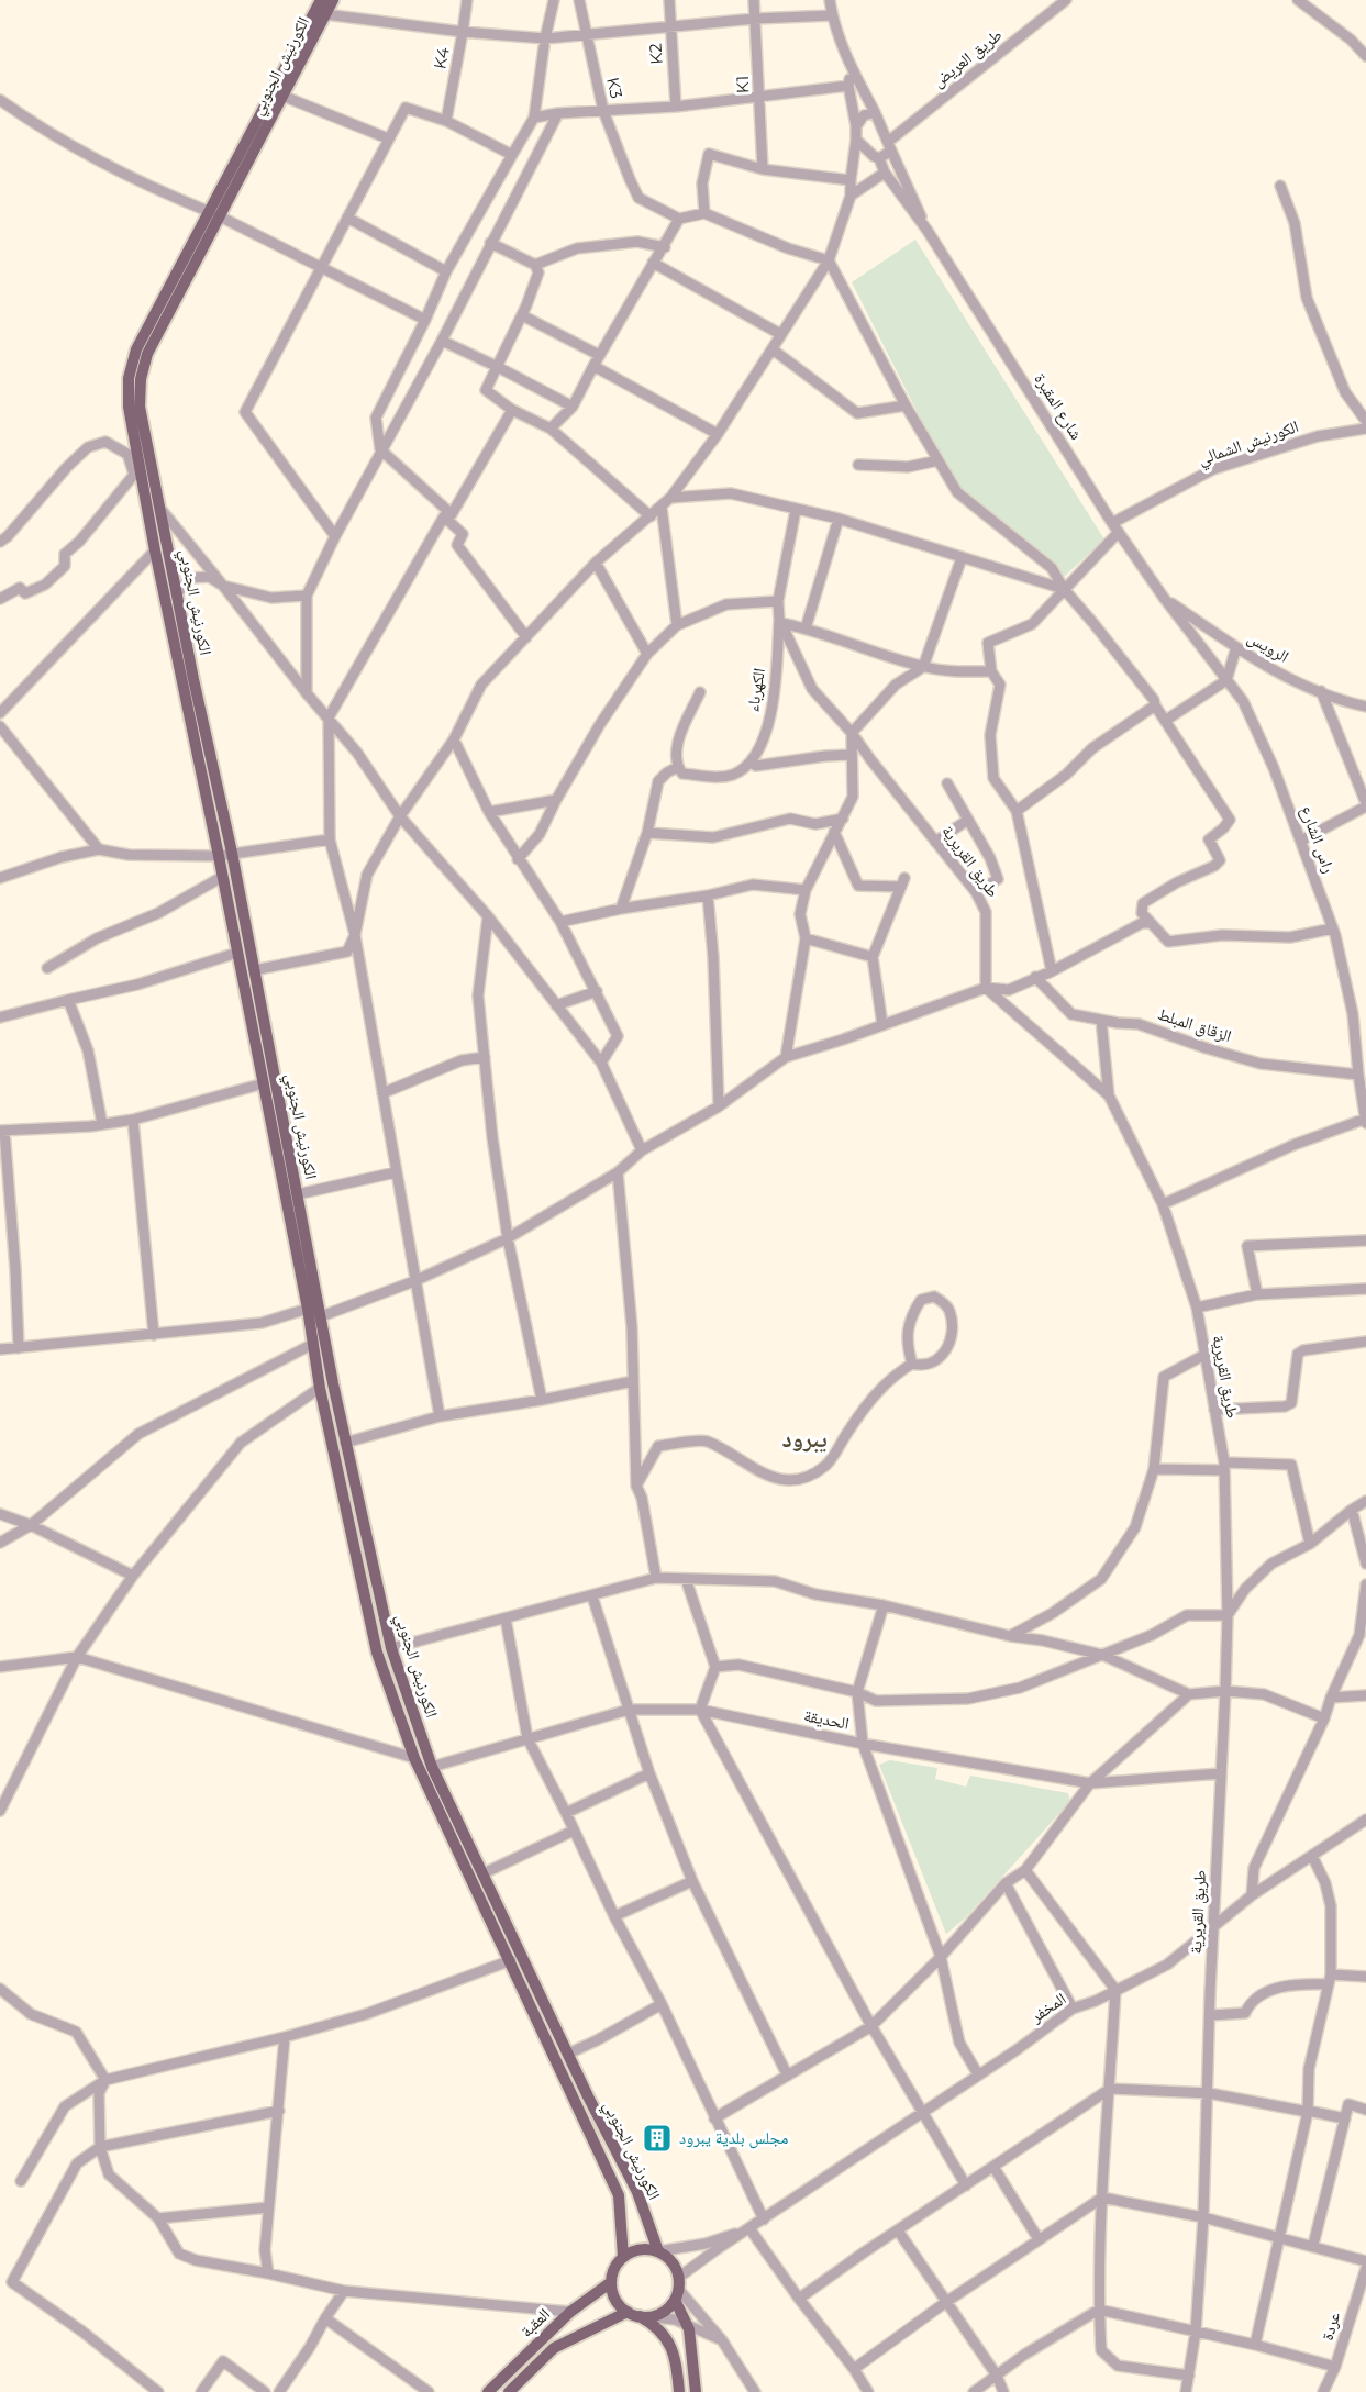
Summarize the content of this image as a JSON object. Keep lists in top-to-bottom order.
{
  "streets": {
    "main road": ["الكورنيش الجنوبي", "العقبة"],
    "street": [
      "K2",
      "K4",
      "طريق العريض",
      "K1",
      "K3",
      "شارع المقبرة",
      "الكورنيش الشمالي",
      "الرويس",
      "الكهرباء",
      "راس الشارع",
      "طريق القريرية",
      "الزقاق المبلط",
      "الحديقة",
      "المخفر",
      "عردة"
    ]
  },
  "crossings": [
    ["الكورنيش الجنوبي", "الحديقة"],
    ["الكورنيش الجنوبي", "العقبة"],
    ["شارع المقبرة", "الكورنيش الشمالي"],
    ["شارع المقبرة", "الرويس"],
    ["شارع المقبرة", "راس الشارع"],
    ["الرويس", "راس الشارع"],
    ["الكهرباء", "طريق القريرية"],
    ["راس الشارع", "الزقاق المبلط"],
    ["طريق القريرية", "الحديقة"],
    ["طريق القريرية", "المخفر"]
  ],
  "districts": ["يبرود"],
  "places": {
    "building": ["مجلس بلدية يبرود"]
  }
}
